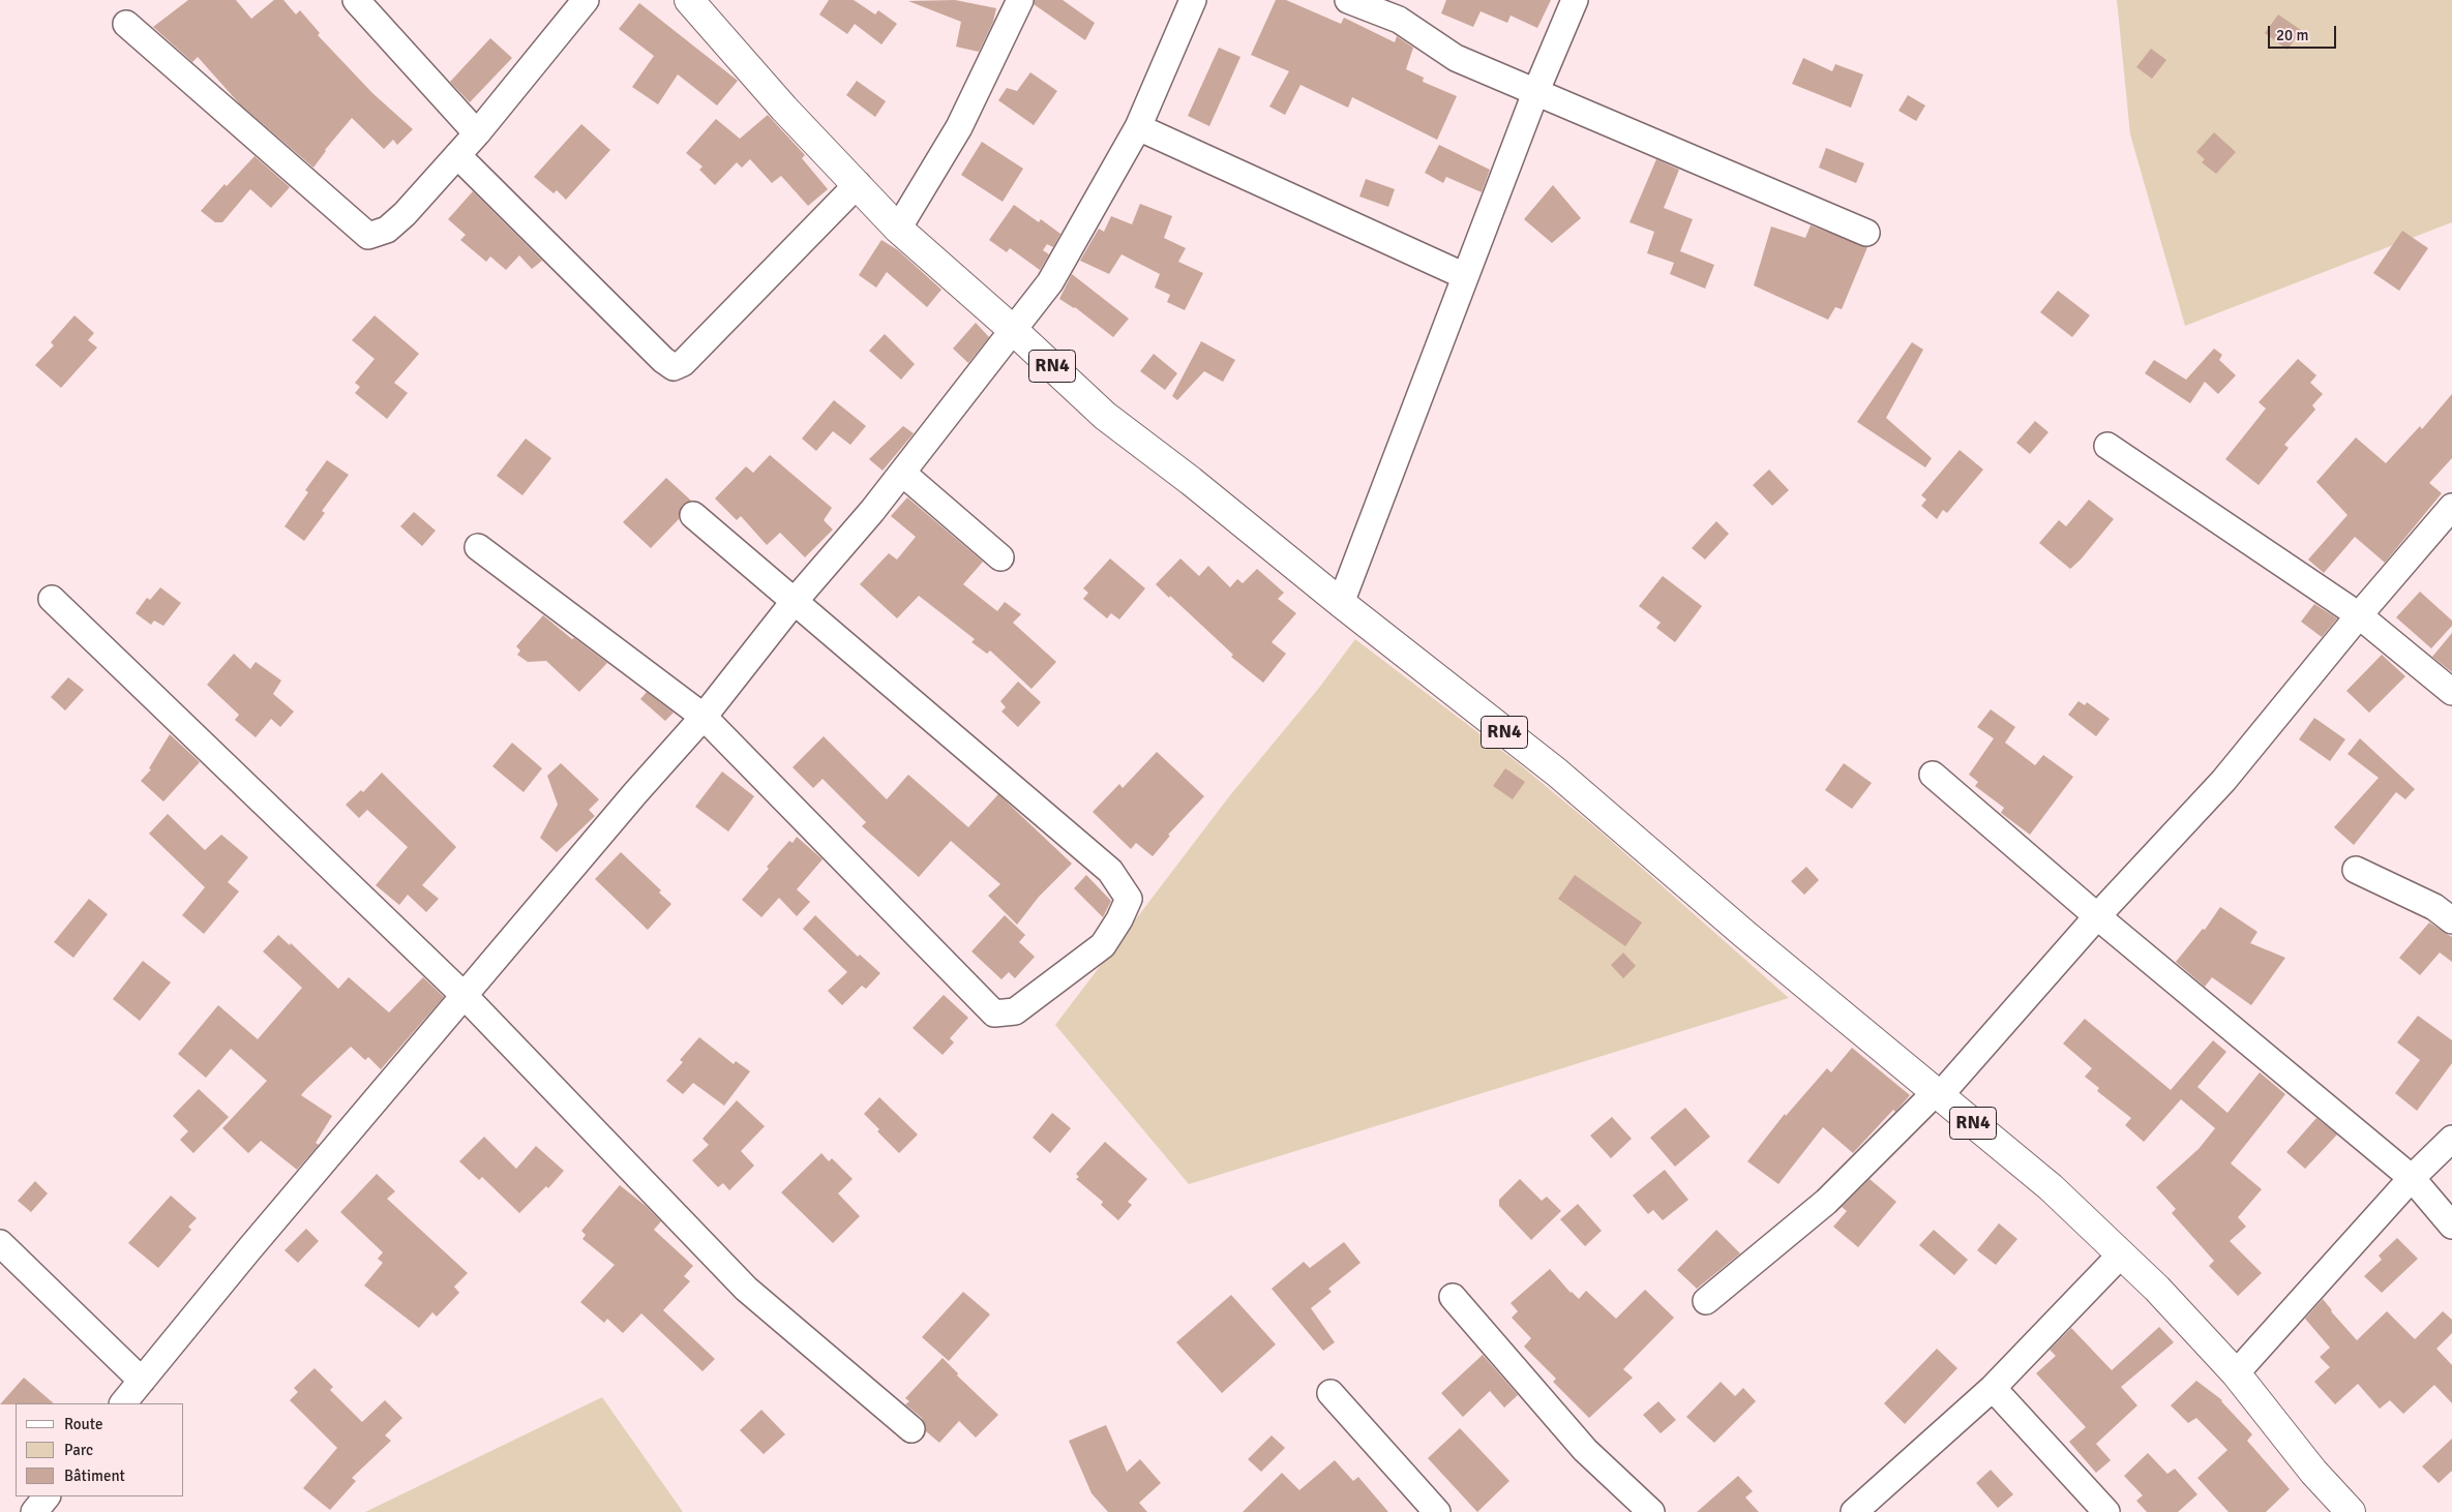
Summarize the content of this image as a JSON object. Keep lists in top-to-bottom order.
{
  "streets": {
    "highway": ["RN4"]
  },
  "legend": ["Route", "Parc", "Bâtiment"],
  "scale_bar": "20 m"
}
